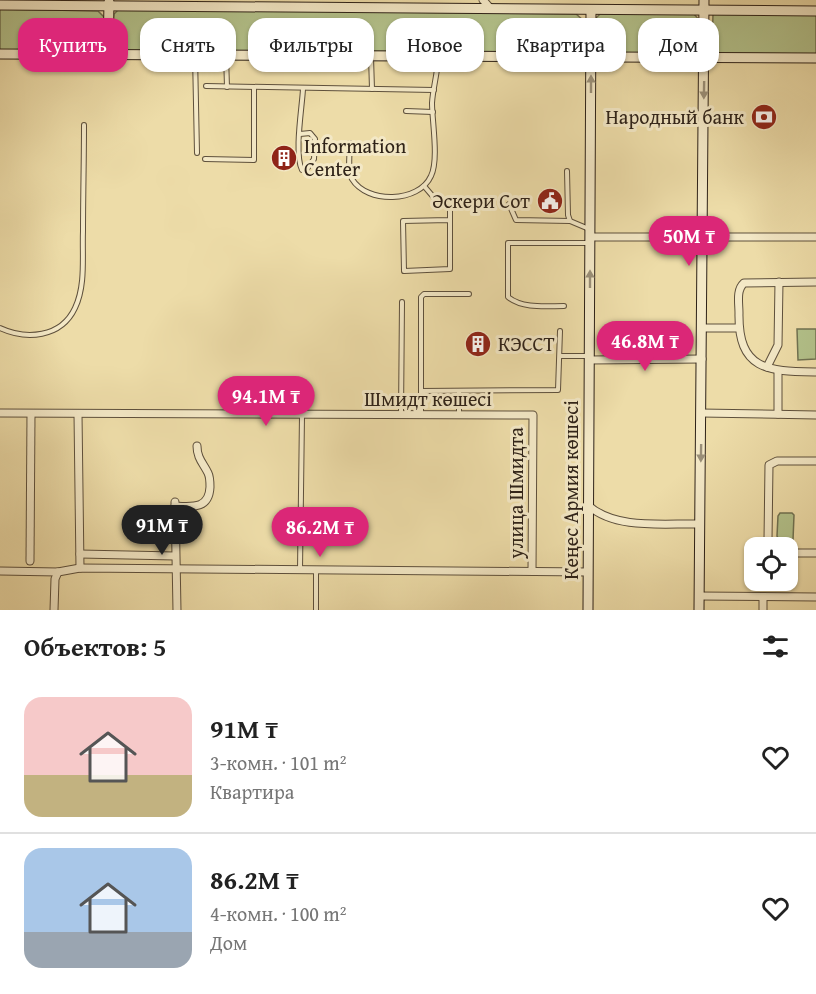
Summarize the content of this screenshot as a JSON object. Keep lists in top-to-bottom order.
{
  "streets": {
    "main road": ["Кеңес Армия көшесі"],
    "street": ["Шмидт көшесі", "улица Шмидта"]
  },
  "crossings": [
    ["Шмидт көшесі", "улица Шмидта"]
  ],
  "one_way": ["Кеңес Армия көшесі"],
  "places": {
    "bank": ["Народный банк"],
    "building": ["Information Center", "КЭССТ"],
    "public building": ["Әскери Сот"]
  },
  "page": {
    "chip": [
      "Купить",
      "Снять",
      "Фильтры",
      "Новое",
      "Квартира",
      "Дом"
    ],
    "price": [
      "50M ₸",
      "46.8M ₸",
      "94.1M ₸",
      "91M ₸",
      "86.2M ₸"
    ],
    "heading": "Объектов: 5",
    "list": [
      {
        "name": "91M ₸",
        "note": "3-комн. · 101 m² · Квартира"
      },
      {
        "name": "86.2M ₸",
        "note": "4-комн. · 100 m² · Дом"
      }
    ]
  }
}
